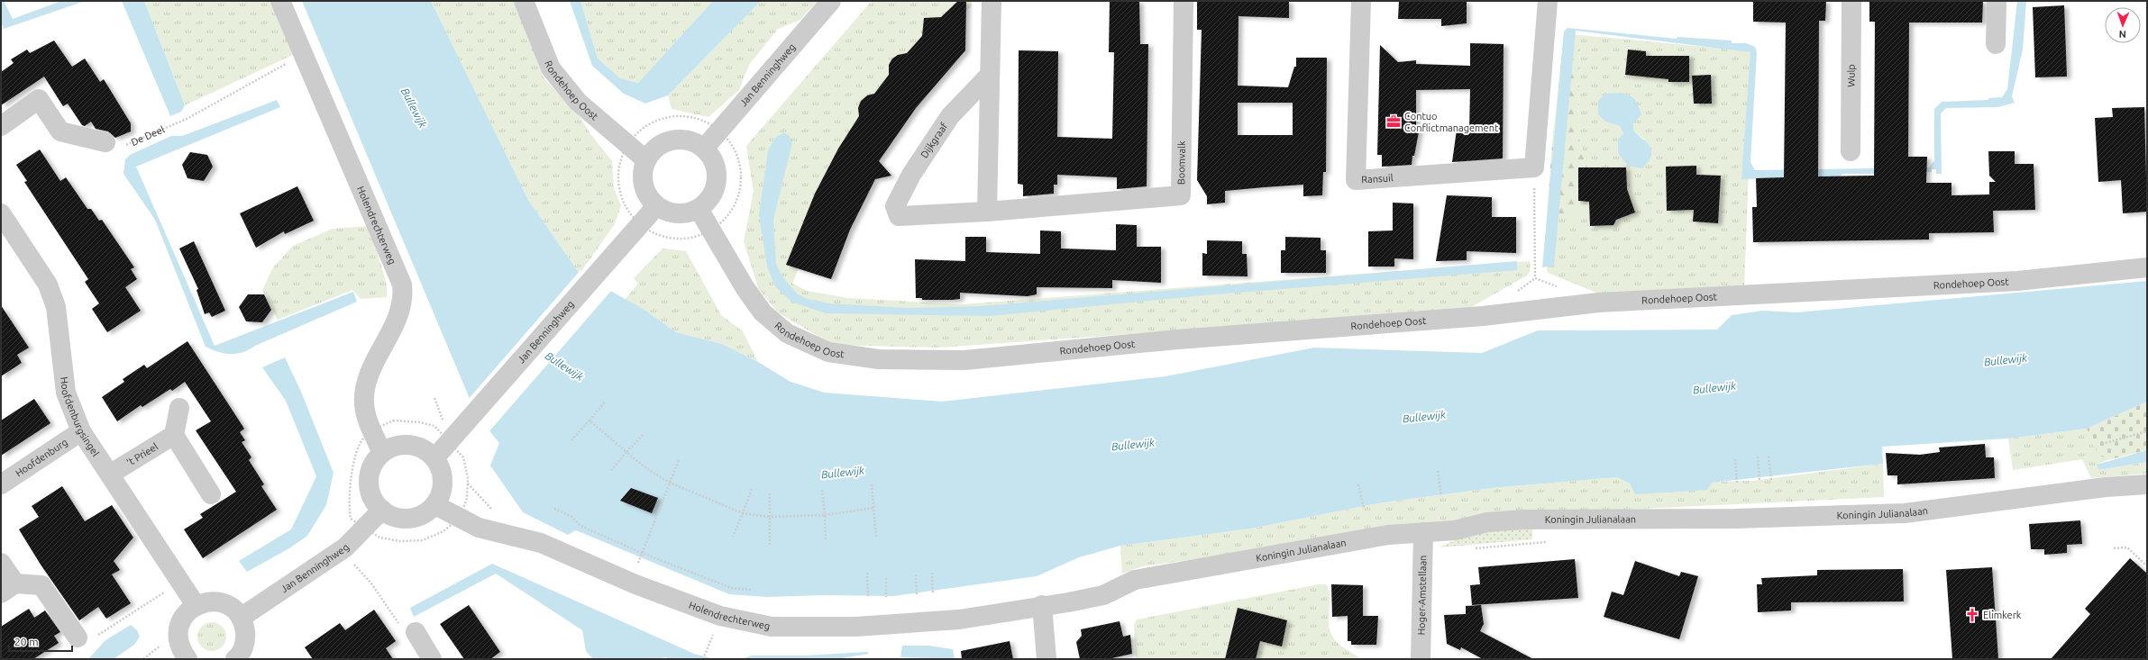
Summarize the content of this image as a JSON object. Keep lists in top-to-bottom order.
{
  "streets": {
    "street": [
      "Jan Benninghweg",
      "Wulp",
      "Rondehoep Oost",
      "Dijkgraaf",
      "Boomvalk",
      "Ransuil",
      "Holendrechterweg",
      "Hoofdenburgsingel",
      "'t Prieel",
      "Hoofdenburg",
      "Koningin Julianalaan",
      "Hoger-Amstellaan"
    ],
    "path": ["De Deel"]
  },
  "crossings": [
    ["Jan Benninghweg", "Rondehoep Oost"],
    ["Jan Benninghweg", "Holendrechterweg"],
    ["De Deel", "Holendrechterweg"],
    ["Dijkgraaf", "Boomvalk"],
    ["Holendrechterweg", "Koningin Julianalaan"],
    ["Hoofdenburgsingel", "'t Prieel"],
    ["Hoofdenburgsingel", "Hoofdenburg"],
    ["Koningin Julianalaan", "Hoger-Amstellaan"]
  ],
  "water": ["Bullewijk"],
  "places": {
    "office": ["Contuo Conflictmanagement"],
    "church": ["Elimkerk"]
  },
  "scale_bar": "20 m",
  "north": "bottom"
}
